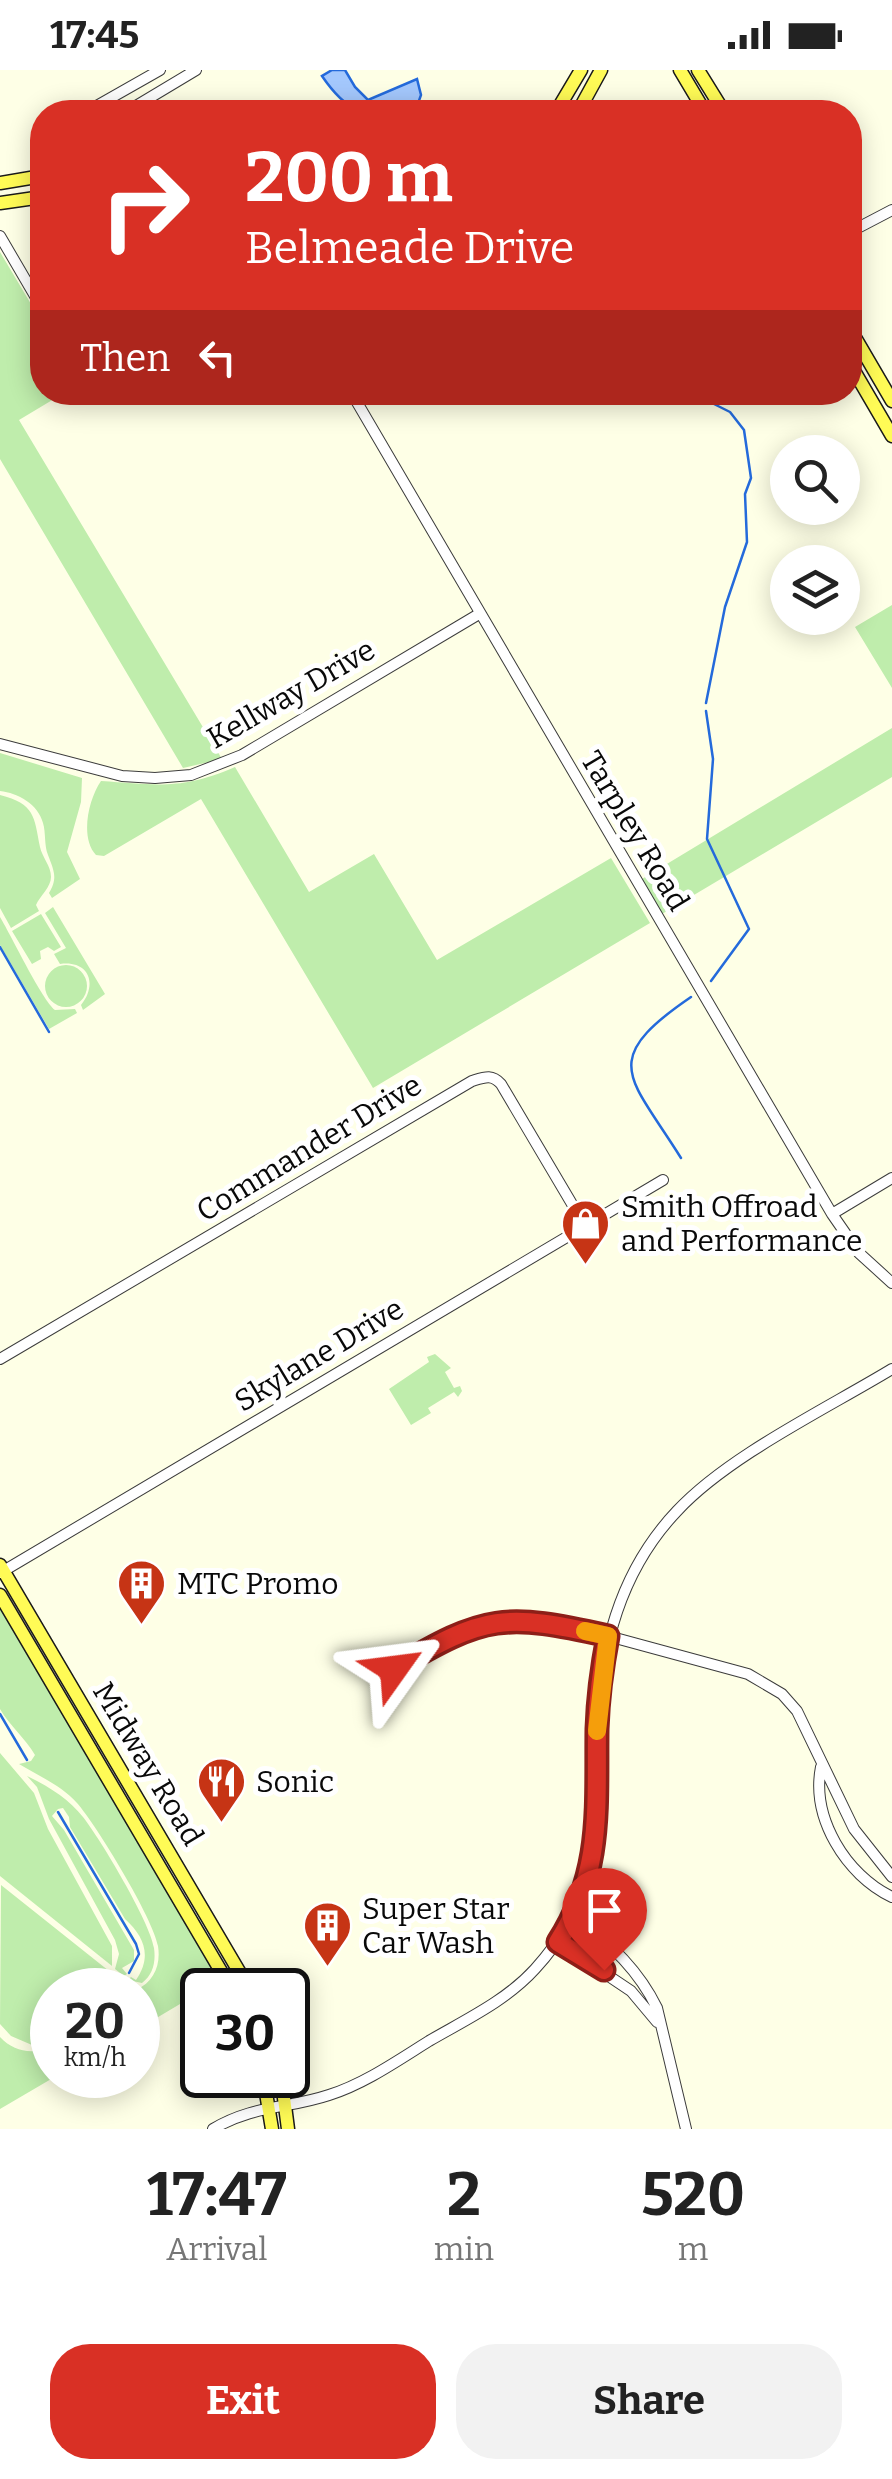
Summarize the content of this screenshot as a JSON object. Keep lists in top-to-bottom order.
{
  "streets": {
    "main road": ["Midway Road"],
    "street": [
      "Kellway Drive",
      "Tarpley Road",
      "Commander Drive",
      "Skylane Drive"
    ]
  },
  "crossings": [
    ["Kellway Drive", "Tarpley Road"],
    ["Commander Drive", "Skylane Drive"],
    ["Skylane Drive", "Midway Road"]
  ],
  "places": {
    "shop": ["Smith Offroad and Performance"],
    "building": ["MTC Promo", "Super Star Car Wash"],
    "restaurant": ["Sonic"]
  },
  "page": {
    "status": "17:45",
    "turn": ["200 m", "Belmeade Drive"],
    "then": "Then",
    "speed": "20 km/h",
    "limit": "30",
    "eta": [
      "17:47",
      "Arrival",
      "2",
      "min",
      "520",
      "m"
    ],
    "buttons": ["Exit", "Share"]
  }
}
